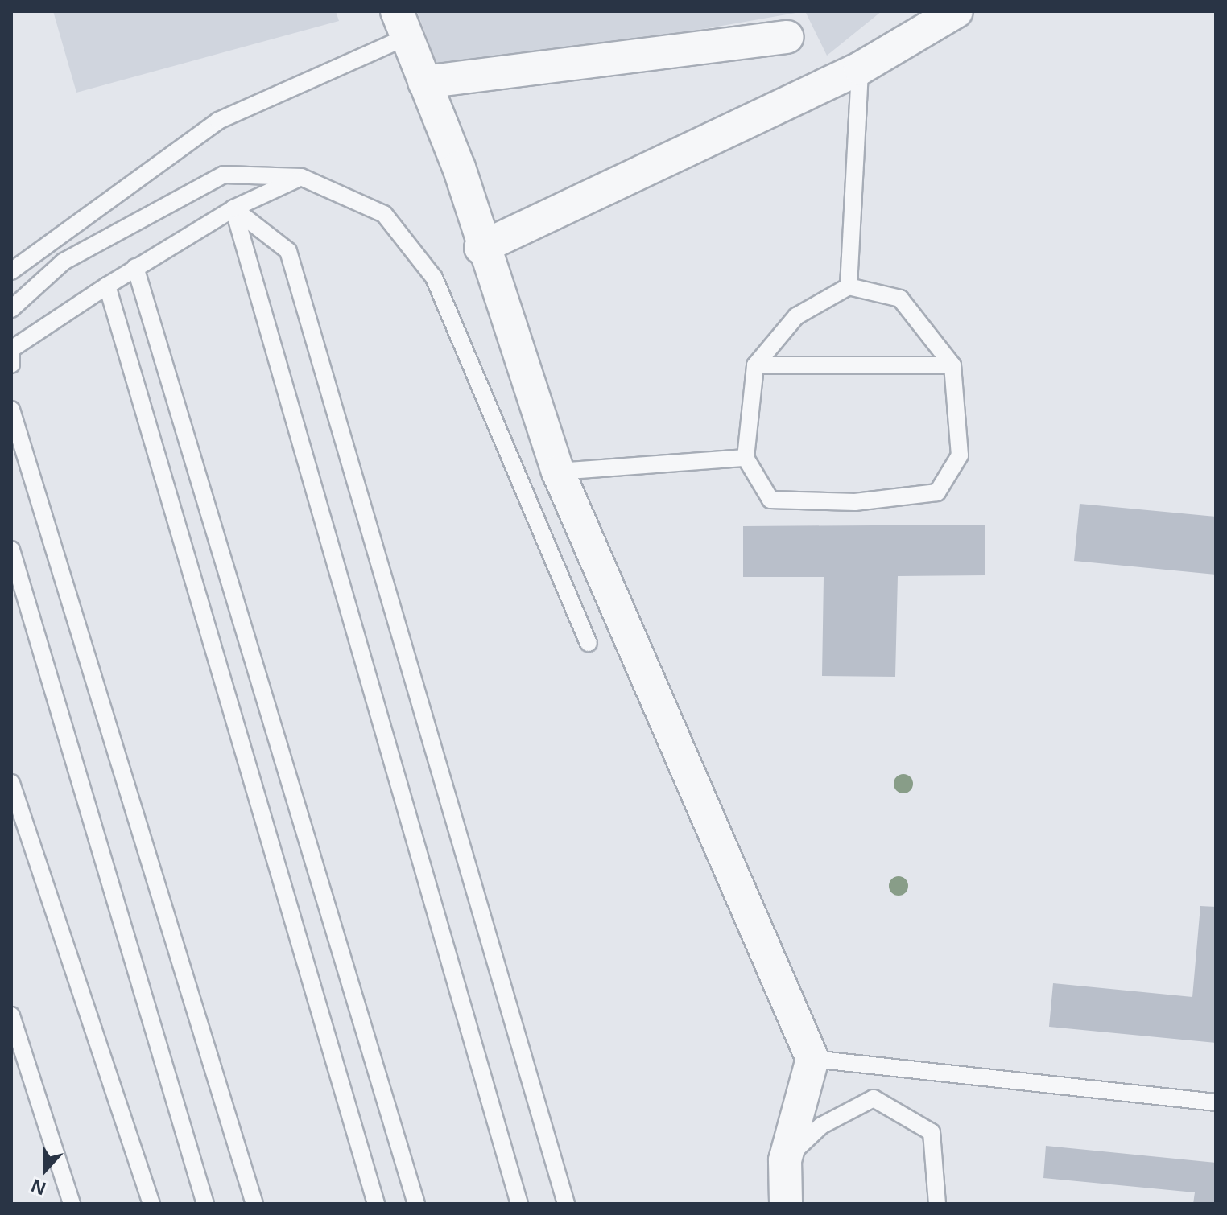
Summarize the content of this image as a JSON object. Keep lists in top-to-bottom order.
{
  "north": "bottom"
}
